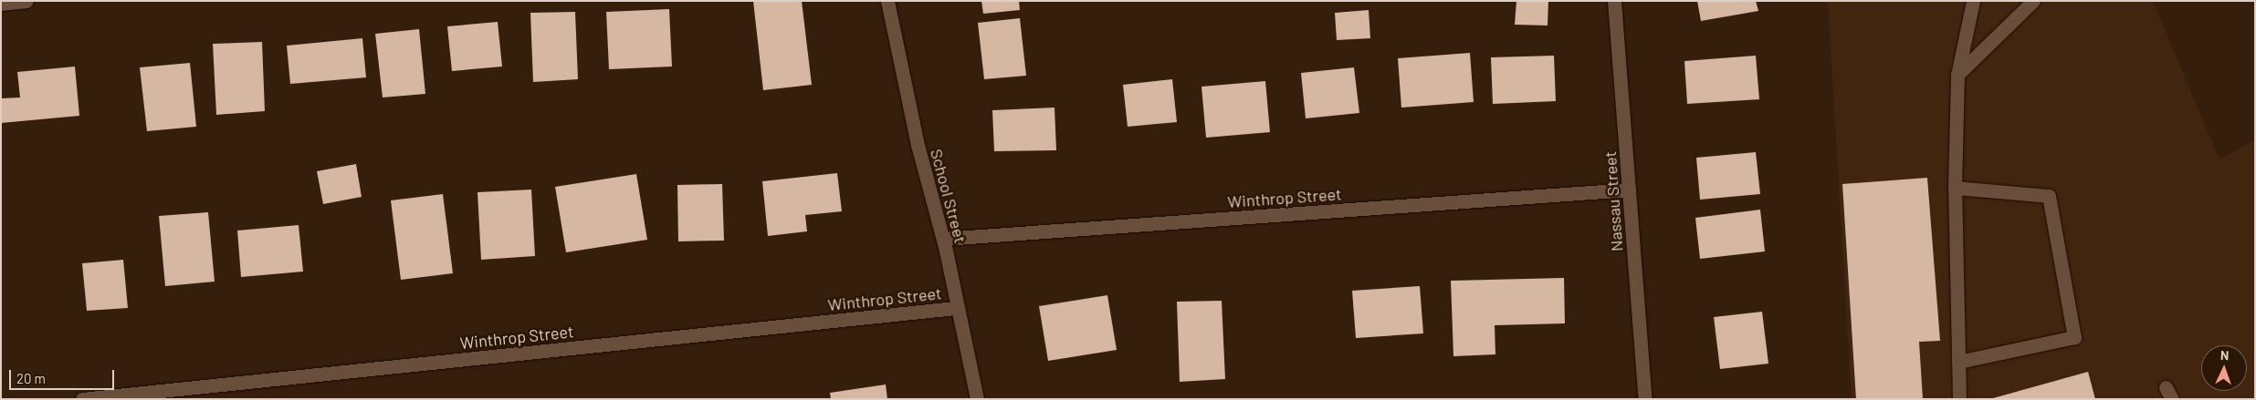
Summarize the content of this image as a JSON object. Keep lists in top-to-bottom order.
{
  "streets": {
    "street": ["School Street", "Winthrop Street", "Nassau Street"]
  },
  "crossings": [
    ["School Street", "Winthrop Street"],
    ["Winthrop Street", "Nassau Street"]
  ],
  "scale_bar": "20 m",
  "north": "top"
}
